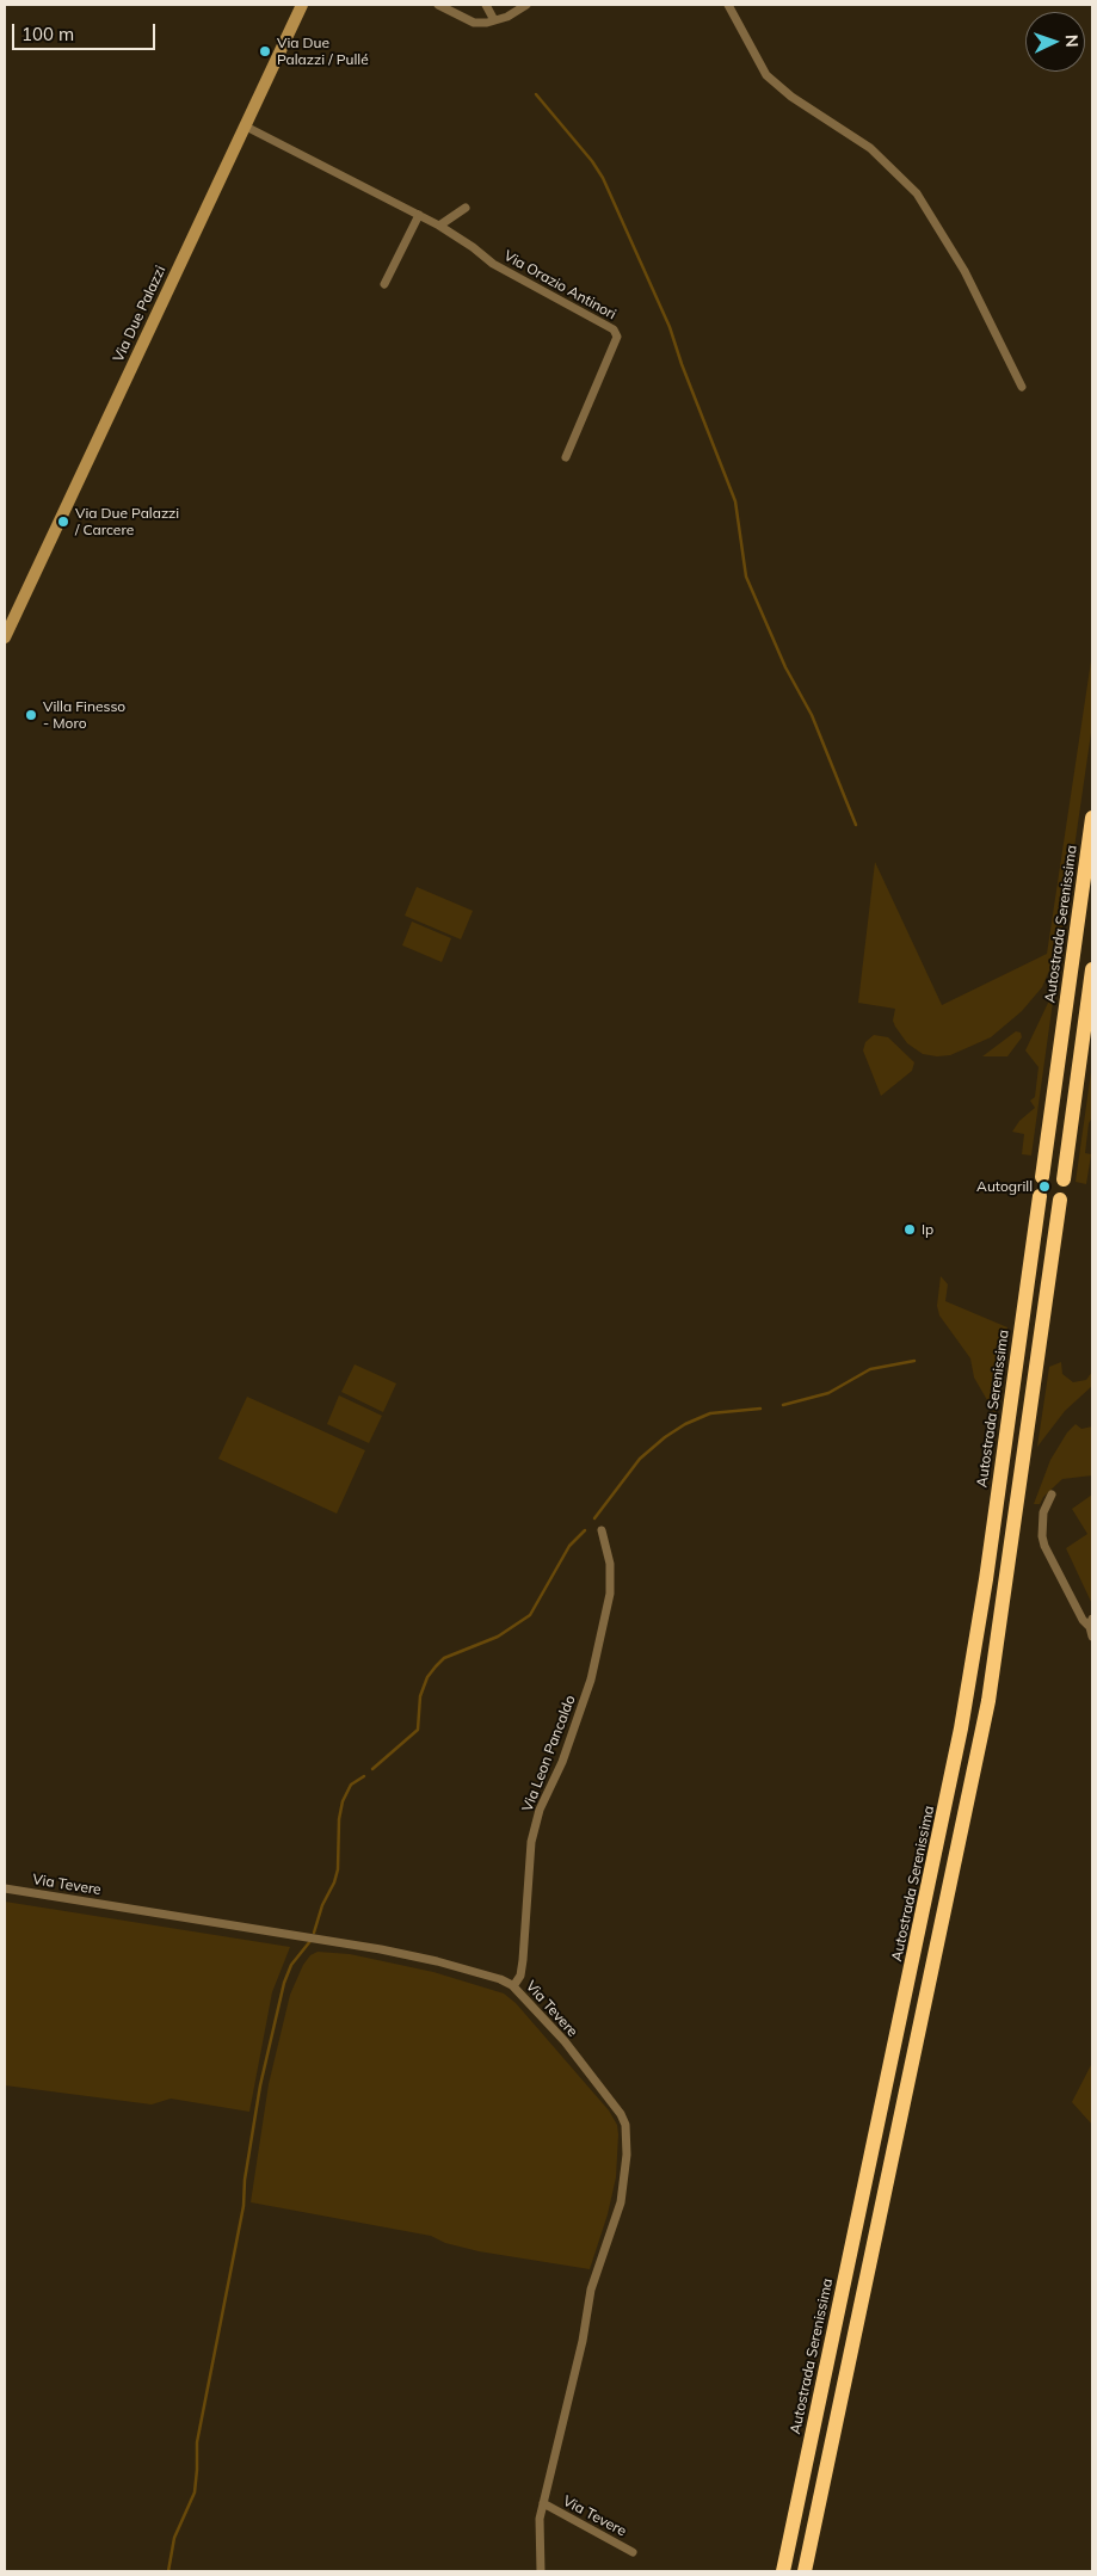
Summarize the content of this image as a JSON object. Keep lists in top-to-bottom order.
{
  "streets": {
    "highway": ["Autostrada Serenissima"],
    "street": [
      "Via Orazio Antinori",
      "Via Due Palazzi",
      "Via Leon Pancaldo",
      "Via Tevere"
    ]
  },
  "crossings": [
    ["Via Orazio Antinori", "Via Due Palazzi"],
    ["Via Leon Pancaldo", "Via Tevere"]
  ],
  "places": [
    "Via Due Palazzi / Pullé",
    "Via Due Palazzi / Carcere",
    "Villa Finesso - Moro",
    "Autogrill",
    "Ip"
  ],
  "scale_bar": "100 m",
  "north": "right"
}
